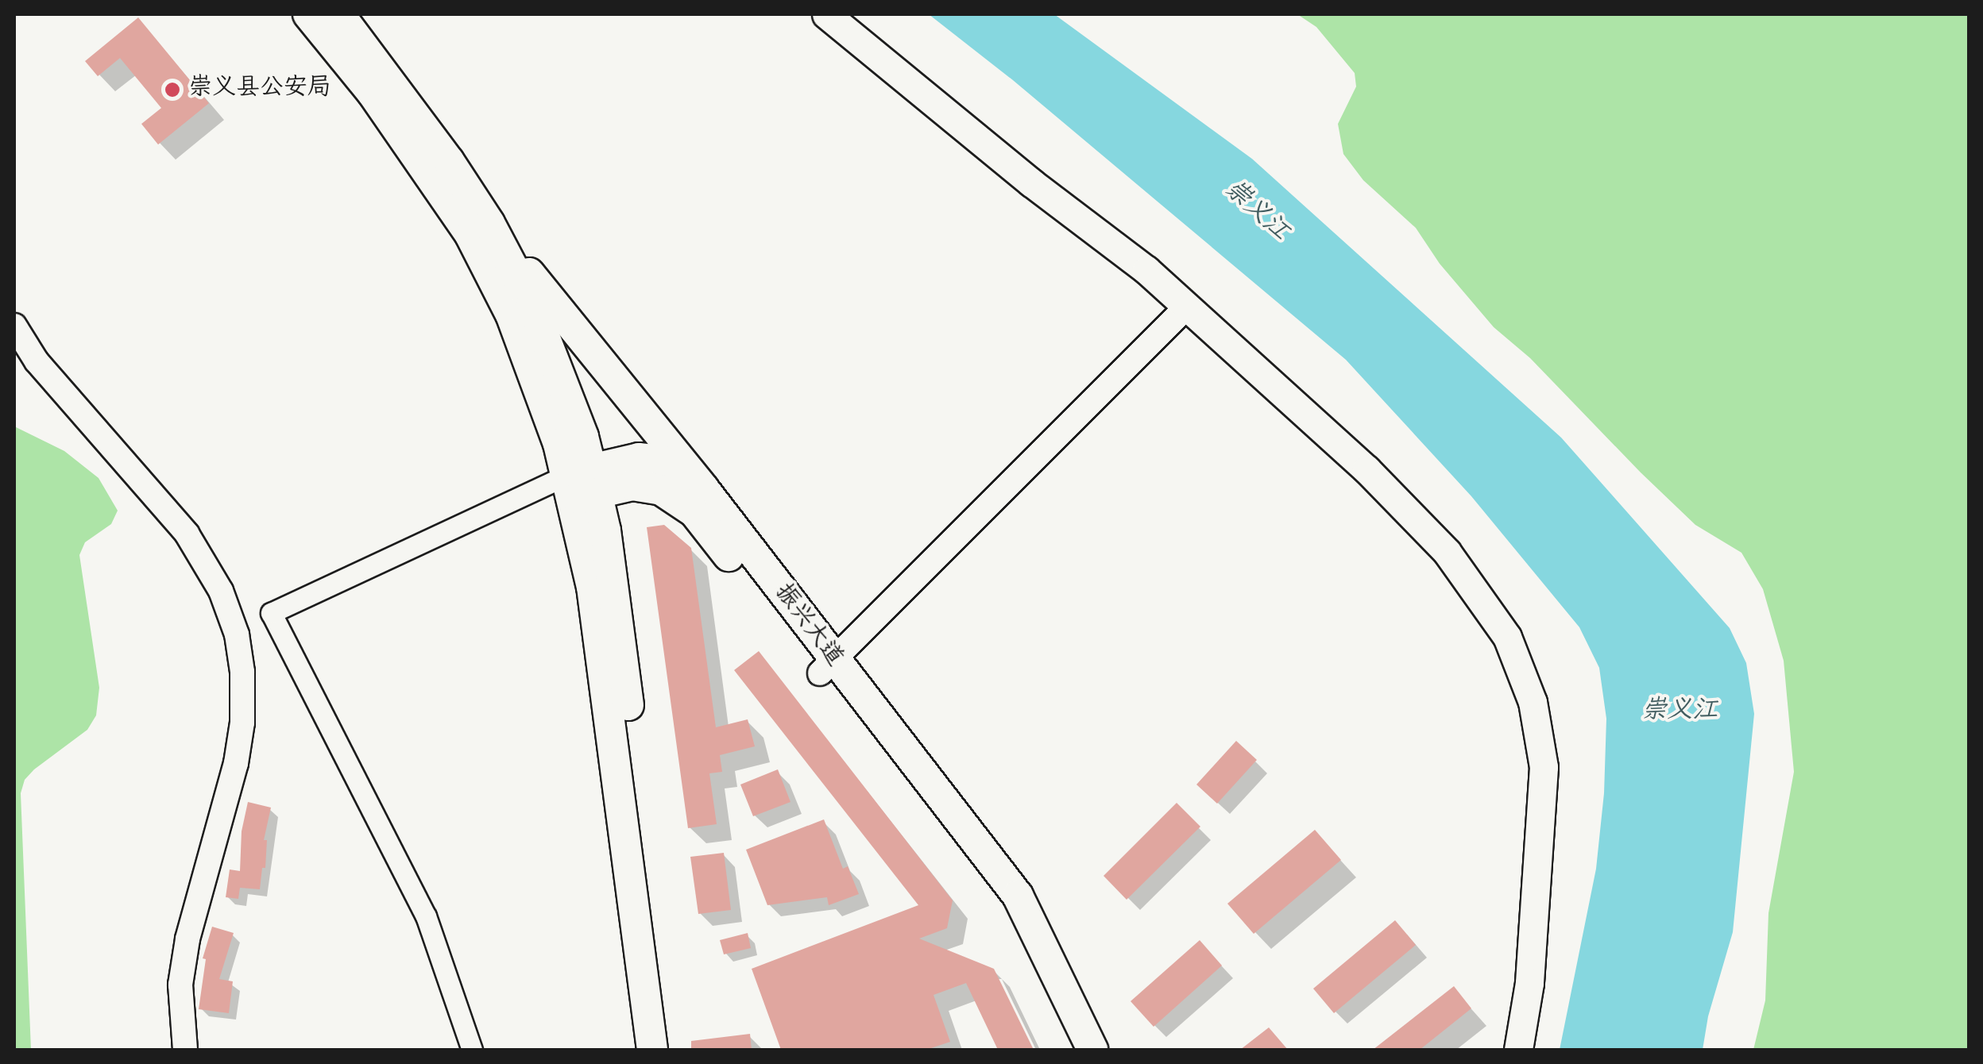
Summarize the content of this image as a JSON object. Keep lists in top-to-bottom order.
{
  "streets": {
    "main road": ["振兴大道"]
  },
  "water": ["崇义江"],
  "places": ["崇义县公安局"]
}
